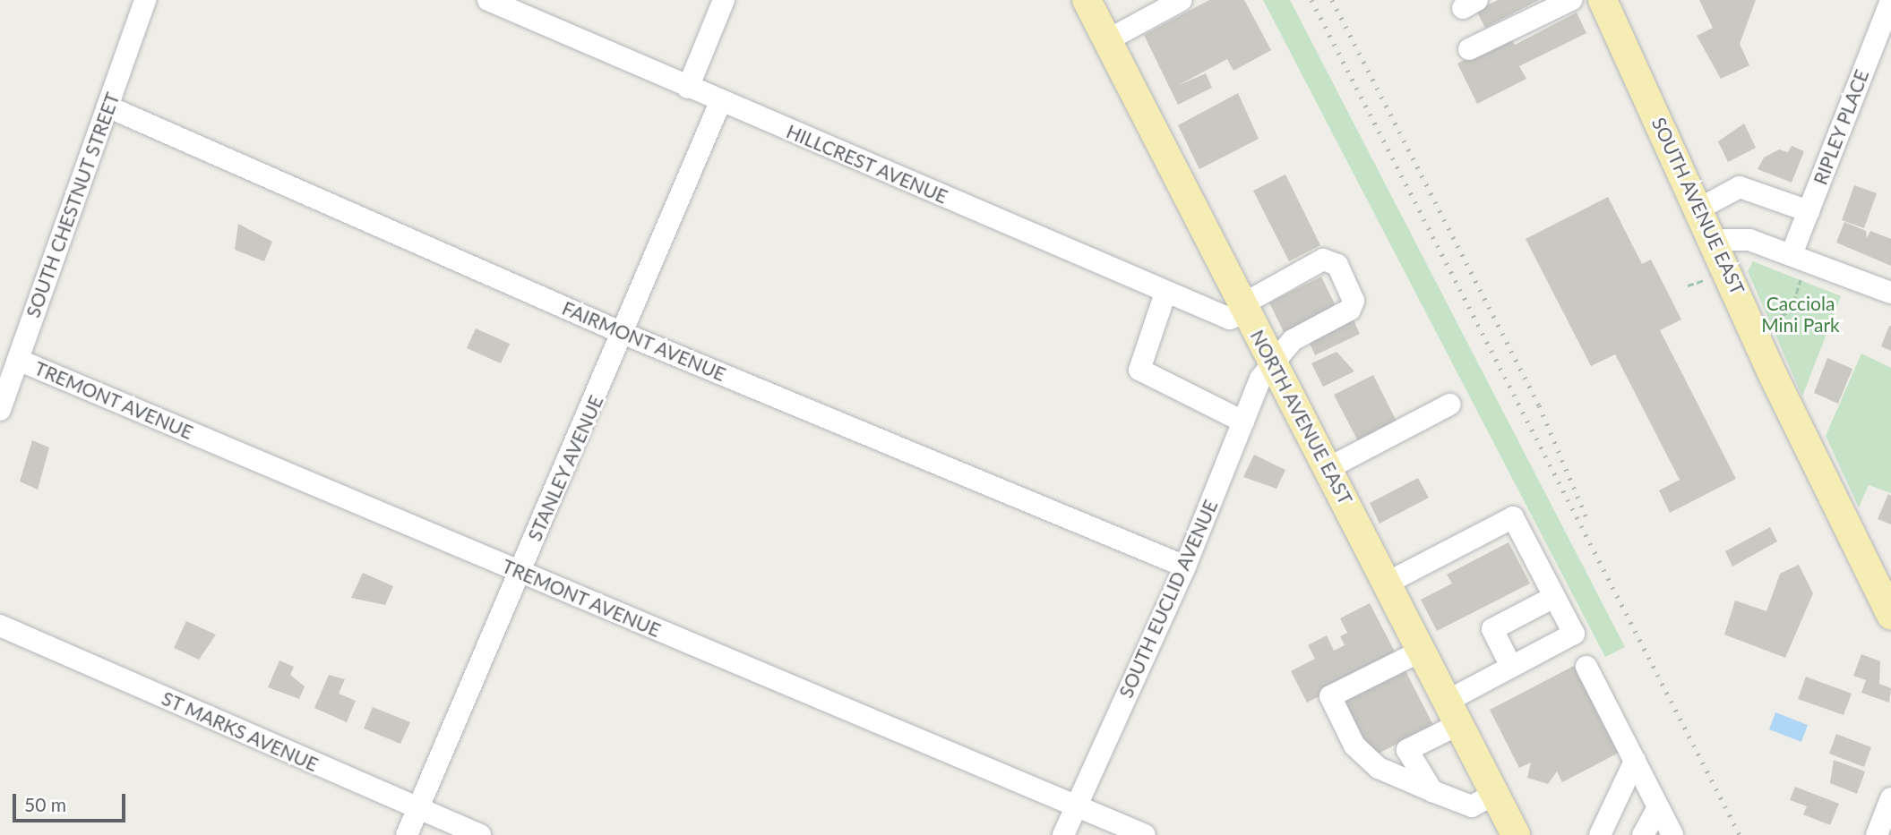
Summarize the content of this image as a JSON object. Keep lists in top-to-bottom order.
{
  "streets": {
    "main road": ["SOUTH AVENUE EAST", "NORTH AVENUE EAST"],
    "street": [
      "RIPLEY PLACE",
      "HILLCREST AVENUE",
      "SOUTH CHESTNUT STREET",
      "FAIRMONT AVENUE",
      "TREMONT AVENUE",
      "STANLEY AVENUE",
      "SOUTH EUCLID AVENUE",
      "ST MARKS AVENUE"
    ]
  },
  "crossings": [
    ["HILLCREST AVENUE", "NORTH AVENUE EAST"],
    ["HILLCREST AVENUE", "STANLEY AVENUE"],
    ["HILLCREST AVENUE", "SOUTH EUCLID AVENUE"],
    ["SOUTH CHESTNUT STREET", "FAIRMONT AVENUE"],
    ["SOUTH CHESTNUT STREET", "TREMONT AVENUE"],
    ["FAIRMONT AVENUE", "STANLEY AVENUE"],
    ["FAIRMONT AVENUE", "SOUTH EUCLID AVENUE"],
    ["TREMONT AVENUE", "STANLEY AVENUE"],
    ["TREMONT AVENUE", "SOUTH EUCLID AVENUE"],
    ["NORTH AVENUE EAST", "SOUTH EUCLID AVENUE"],
    ["STANLEY AVENUE", "ST MARKS AVENUE"]
  ],
  "parks": ["Cacciola Mini Park"],
  "scale_bar": "50 m"
}
